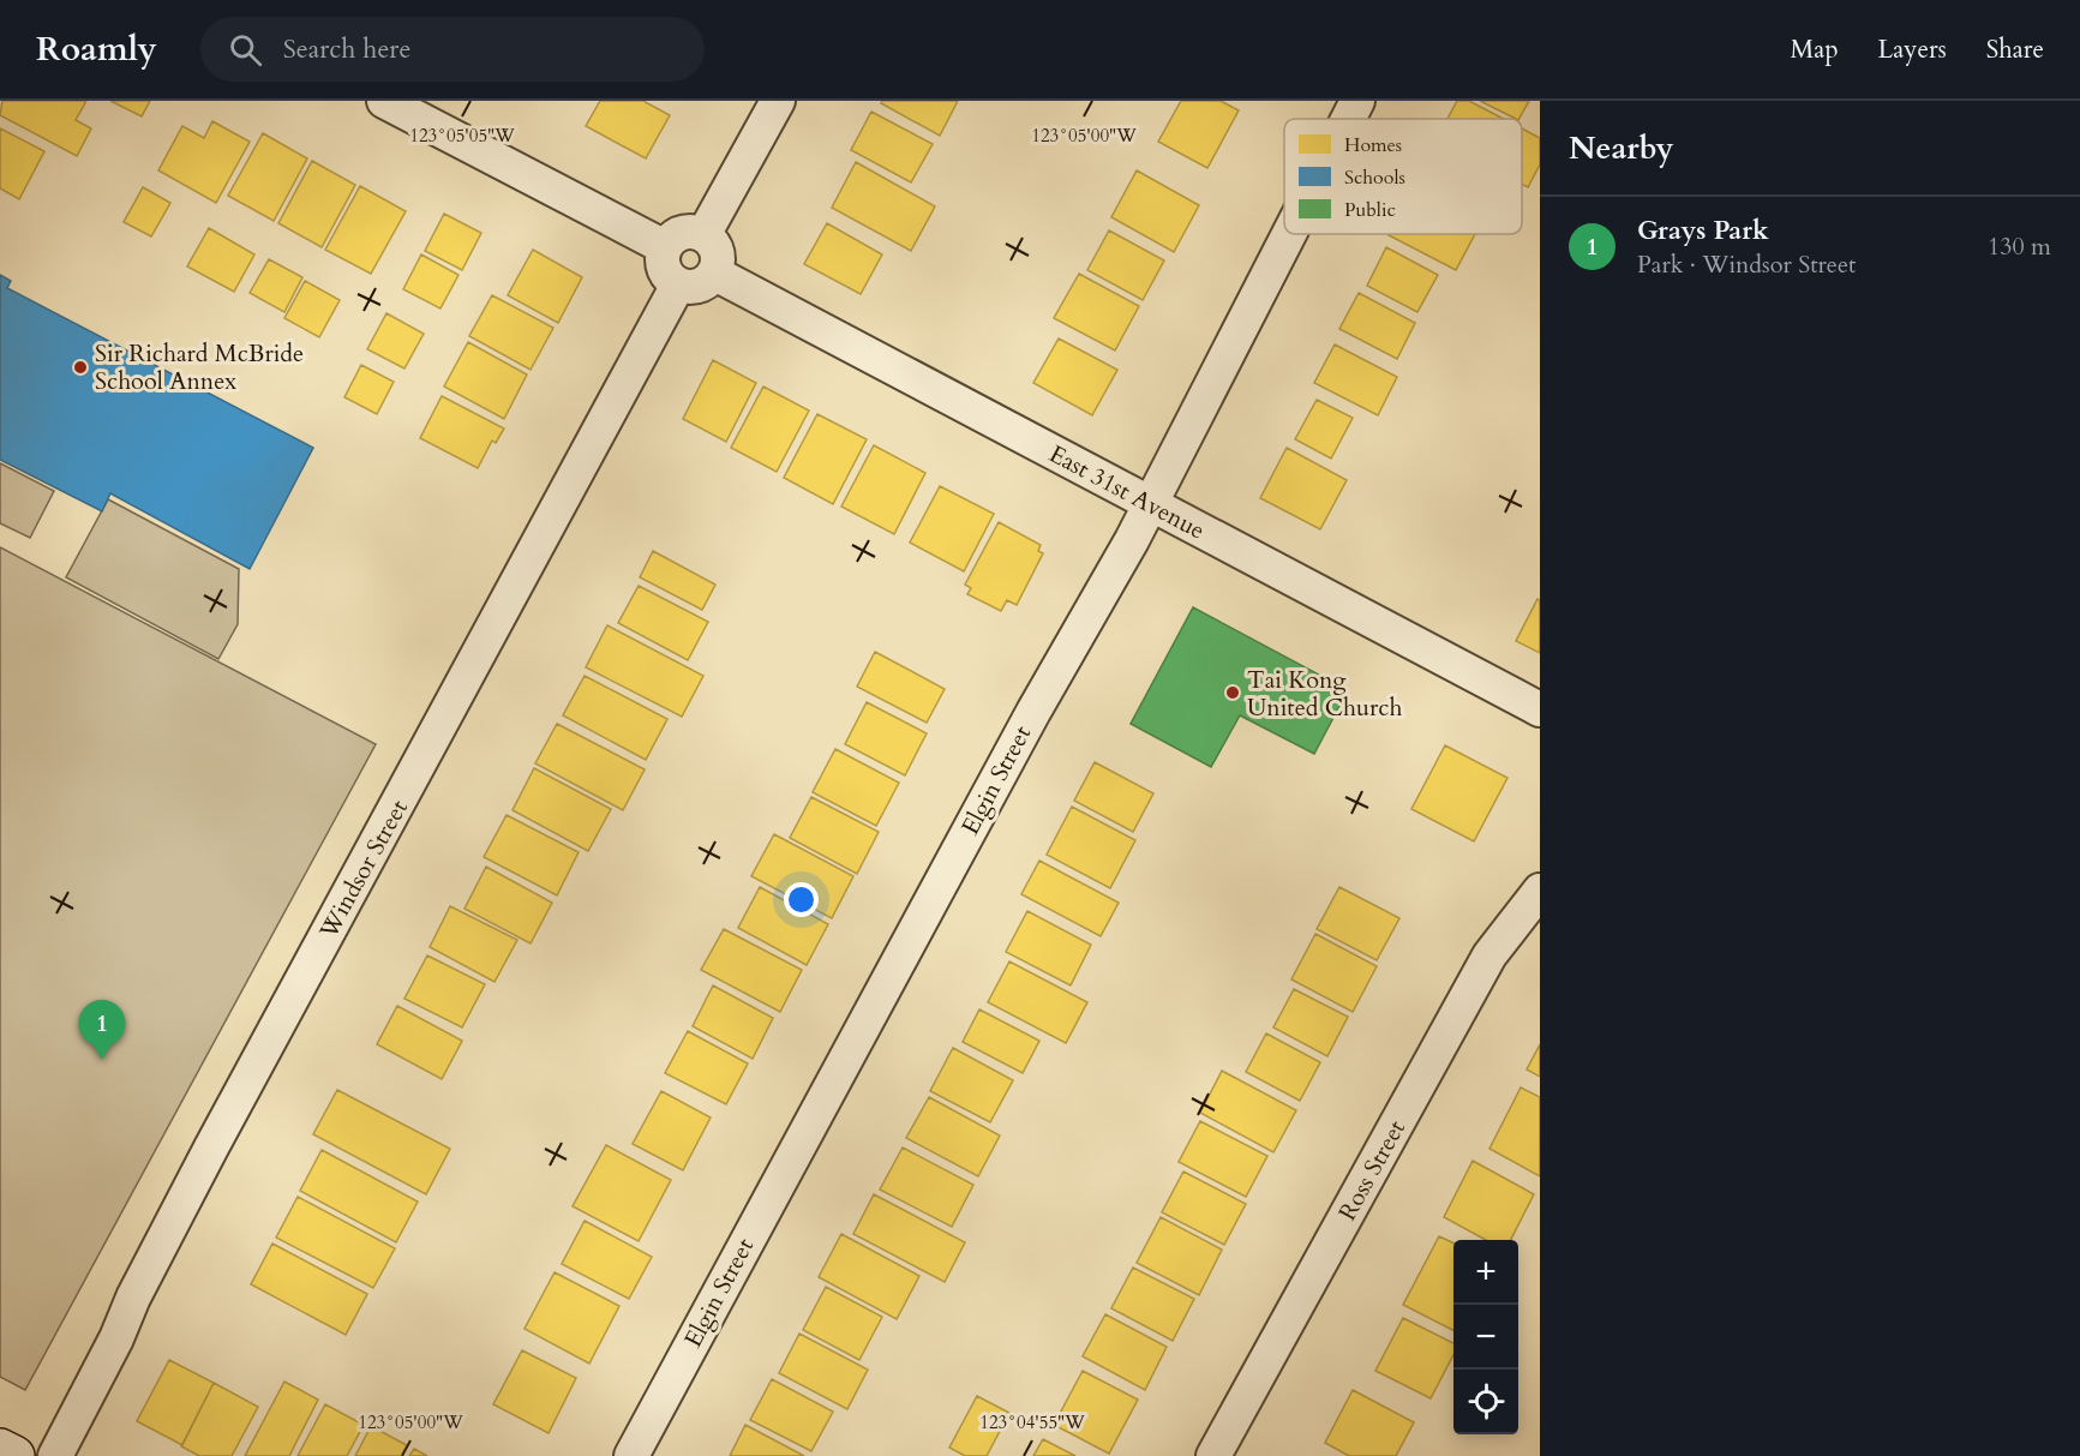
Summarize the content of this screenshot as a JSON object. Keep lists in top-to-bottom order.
{
  "streets": {
    "street": [
      "East 31st Avenue",
      "Elgin Street",
      "Windsor Street",
      "Ross Street"
    ]
  },
  "crossings": [
    ["East 31st Avenue", "Elgin Street"],
    ["East 31st Avenue", "Windsor Street"]
  ],
  "places": ["Sir Richard McBride School Annex", "Tai Kong United Church"],
  "legend": ["Homes", "Schools", "Public"],
  "page": {
    "header": "Roamly",
    "search": "Search here",
    "nav": ["Map", "Layers", "Share"],
    "heading": "Nearby",
    "list": [
      {
        "mark": "1",
        "name": "Grays Park",
        "note": "Park · Windsor Street",
        "value": "130 m"
      }
    ],
    "pins": "1",
    "map_buttons": ["+", "−"]
  },
  "coordinates": ["123°05'05\"W", "123°05'00\"W", "123°04'55\"W"]
}
